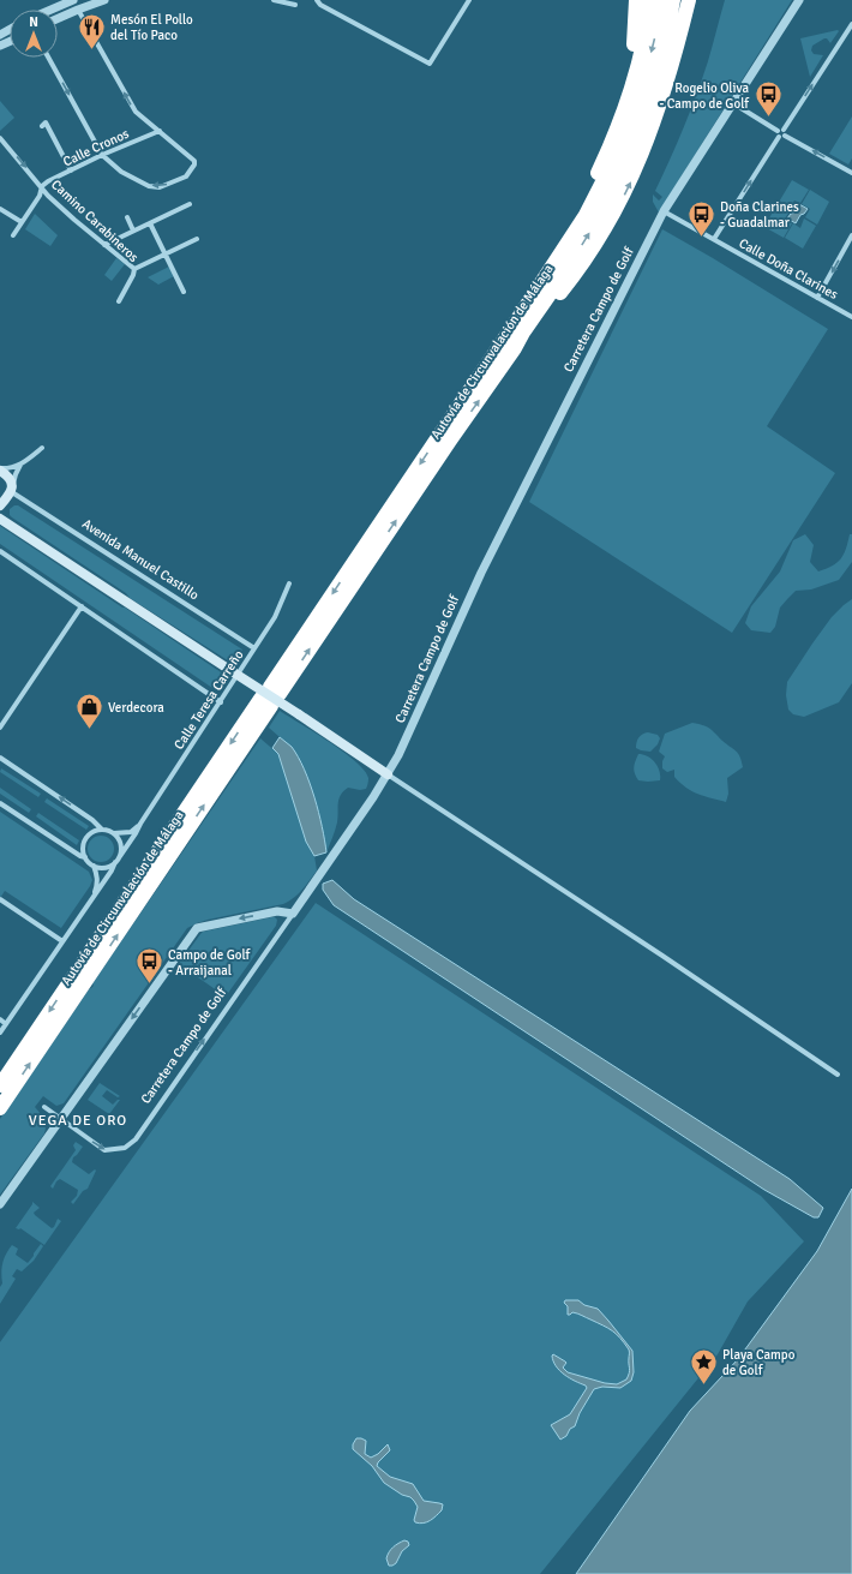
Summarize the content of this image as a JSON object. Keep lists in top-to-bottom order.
{
  "streets": {
    "highway": ["Autovía de Circunvalación de Málaga"],
    "street": [
      "Calle Cronos",
      "Camino Carabineros",
      "Calle Doña Clarines",
      "Carretera Campo de Golf",
      "Avenida Manuel Castillo",
      "Calle Teresa Carreño"
    ]
  },
  "crossings": [
    ["Calle Cronos", "Camino Carabineros"],
    ["Calle Doña Clarines", "Carretera Campo de Golf"],
    ["Avenida Manuel Castillo", "Calle Teresa Carreño"]
  ],
  "districts": ["VEGA DE ORO"],
  "places": {
    "restaurant": ["Mesón El Pollo del Tío Paco"],
    "bus stop": ["Rogelio Oliva - Campo de Golf", "Doña Clarines - Guadalmar", "Campo de Golf - Arraijanal"],
    "shop": ["Verdecora"],
    "place": ["Playa Campo de Golf"]
  },
  "north": "top"
}
